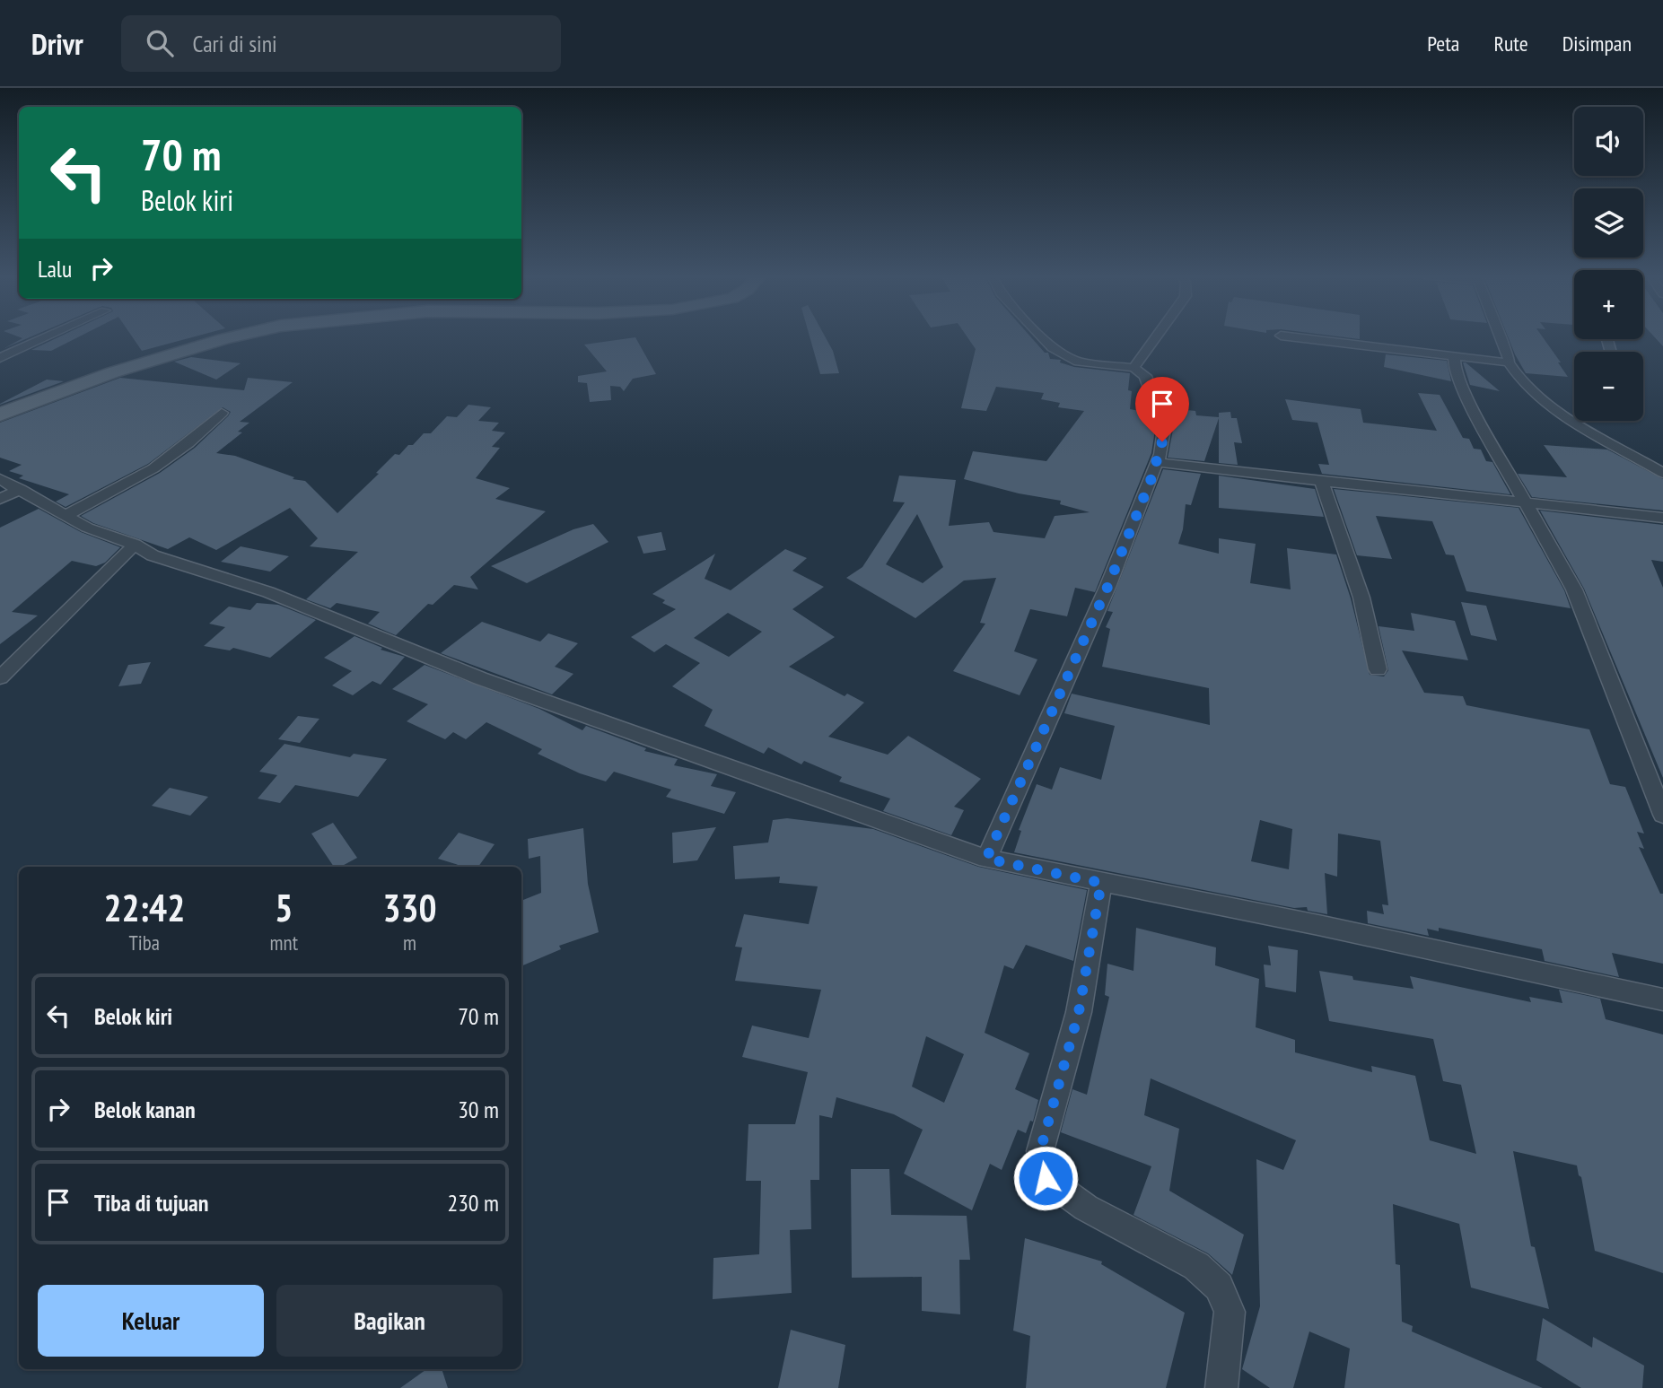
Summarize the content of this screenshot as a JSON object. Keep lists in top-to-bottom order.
{
  "page": {
    "header": "Drivr",
    "search": "Cari di sini",
    "nav": ["Peta", "Rute", "Disimpan"],
    "map_buttons": ["+", "−"],
    "turn": ["70 m", "Belok kiri"],
    "then": "Lalu",
    "eta": [
      "22:42",
      "Tiba",
      "5",
      "mnt",
      "330",
      "m"
    ],
    "list": [
      {
        "name": "Belok kiri",
        "value": "70 m"
      },
      {
        "name": "Belok kanan",
        "value": "30 m"
      },
      {
        "name": "Tiba di tujuan",
        "value": "230 m"
      }
    ],
    "buttons": ["Keluar", "Bagikan"]
  }
}
